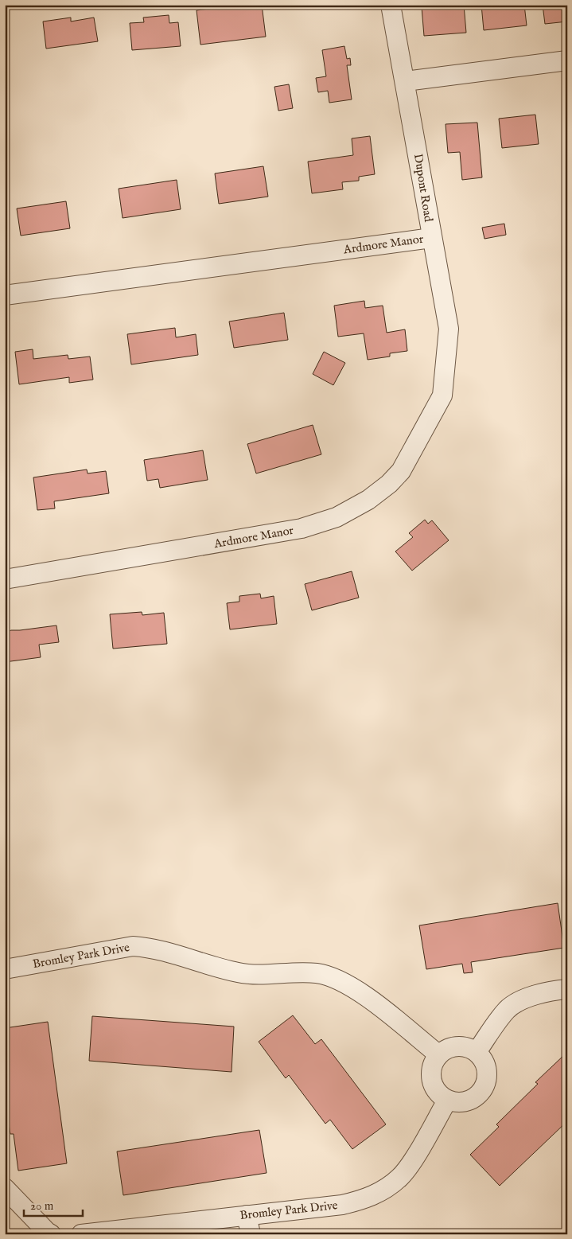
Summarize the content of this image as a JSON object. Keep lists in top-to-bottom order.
{
  "streets": {
    "street": ["Dupont Road", "Ardmore Manor", "Bromley Park Drive"]
  },
  "crossings": [
    ["Dupont Road", "Ardmore Manor"]
  ],
  "scale_bar": "20 m"
}
